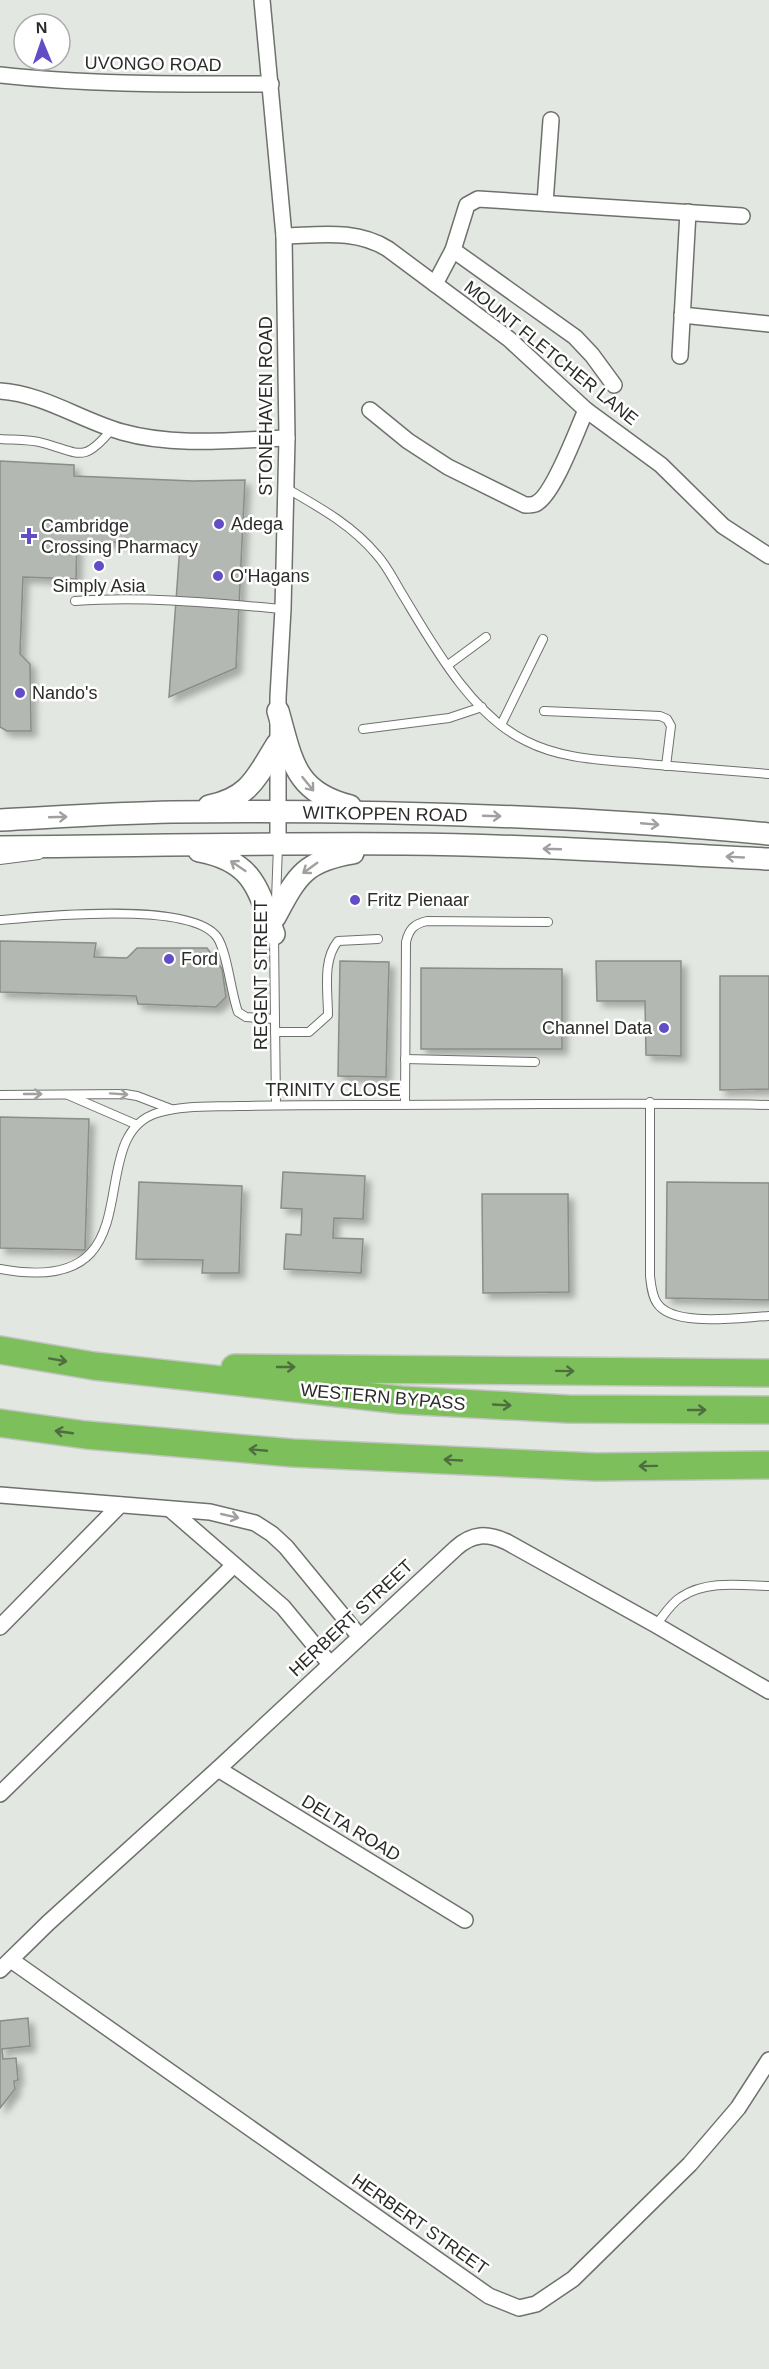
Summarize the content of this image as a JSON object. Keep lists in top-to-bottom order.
{
  "streets": {
    "highway": ["WESTERN BYPASS"],
    "main road": ["WITKOPPEN ROAD"],
    "street": [
      "UVONGO ROAD",
      "MOUNT FLETCHER LANE",
      "STONEHAVEN ROAD",
      "HERBERT STREET",
      "DELTA ROAD"
    ],
    "lane": ["REGENT STREET", "TRINITY CLOSE"]
  },
  "crossings": [
    ["UVONGO ROAD", "STONEHAVEN ROAD"],
    ["MOUNT FLETCHER LANE", "STONEHAVEN ROAD"],
    ["STONEHAVEN ROAD", "WITKOPPEN ROAD"],
    ["STONEHAVEN ROAD", "REGENT STREET"],
    ["WITKOPPEN ROAD", "REGENT STREET"],
    ["REGENT STREET", "TRINITY CLOSE"],
    ["HERBERT STREET", "DELTA ROAD"]
  ],
  "places": {
    "other": [
      "Adega",
      "Simply Asia",
      "O'Hagans",
      "Nando's",
      "Fritz Pienaar",
      "Ford",
      "Channel Data"
    ],
    "health": ["Cambridge Crossing Pharmacy"]
  },
  "north": "top"
}
